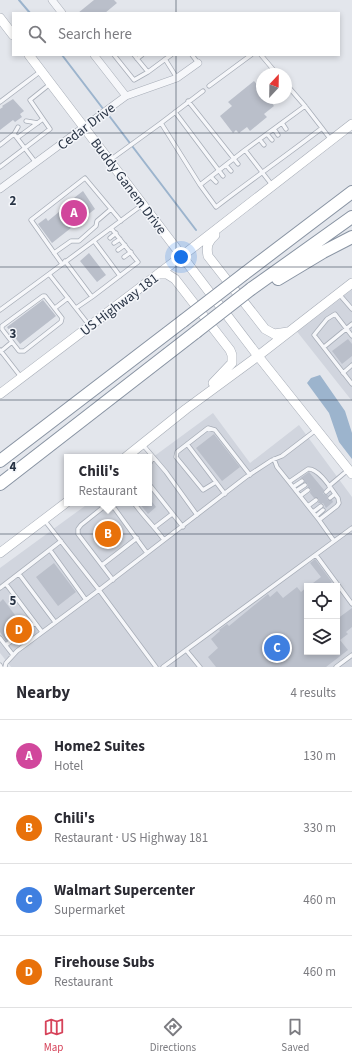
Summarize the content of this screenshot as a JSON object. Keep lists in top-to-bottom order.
{
  "streets": {
    "main road": ["Buddy Ganem Drive", "US Highway 181"],
    "street": ["Cedar Drive"]
  },
  "crossings": [
    ["Cedar Drive", "Buddy Ganem Drive"],
    ["Buddy Ganem Drive", "US Highway 181"]
  ],
  "north": "top",
  "page": {
    "search": "Search here",
    "pins": [
      "A",
      "B",
      "D",
      "C"
    ],
    "popup": ["Chili's", "Restaurant"],
    "heading": ["Nearby", "4 results"],
    "list": [
      {
        "mark": "A",
        "name": "Home2 Suites",
        "note": "Hotel",
        "value": "130 m"
      },
      {
        "mark": "B",
        "name": "Chili's",
        "note": "Restaurant · US Highway 181",
        "value": "330 m"
      },
      {
        "mark": "C",
        "name": "Walmart Supercenter",
        "note": "Supermarket",
        "value": "460 m"
      },
      {
        "mark": "D",
        "name": "Firehouse Subs",
        "note": "Restaurant",
        "value": "460 m"
      }
    ],
    "nav": ["Map", "Directions", "Saved"]
  },
  "grid": {
    "rows": [
      "2",
      "3",
      "4",
      "5"
    ]
  }
}
